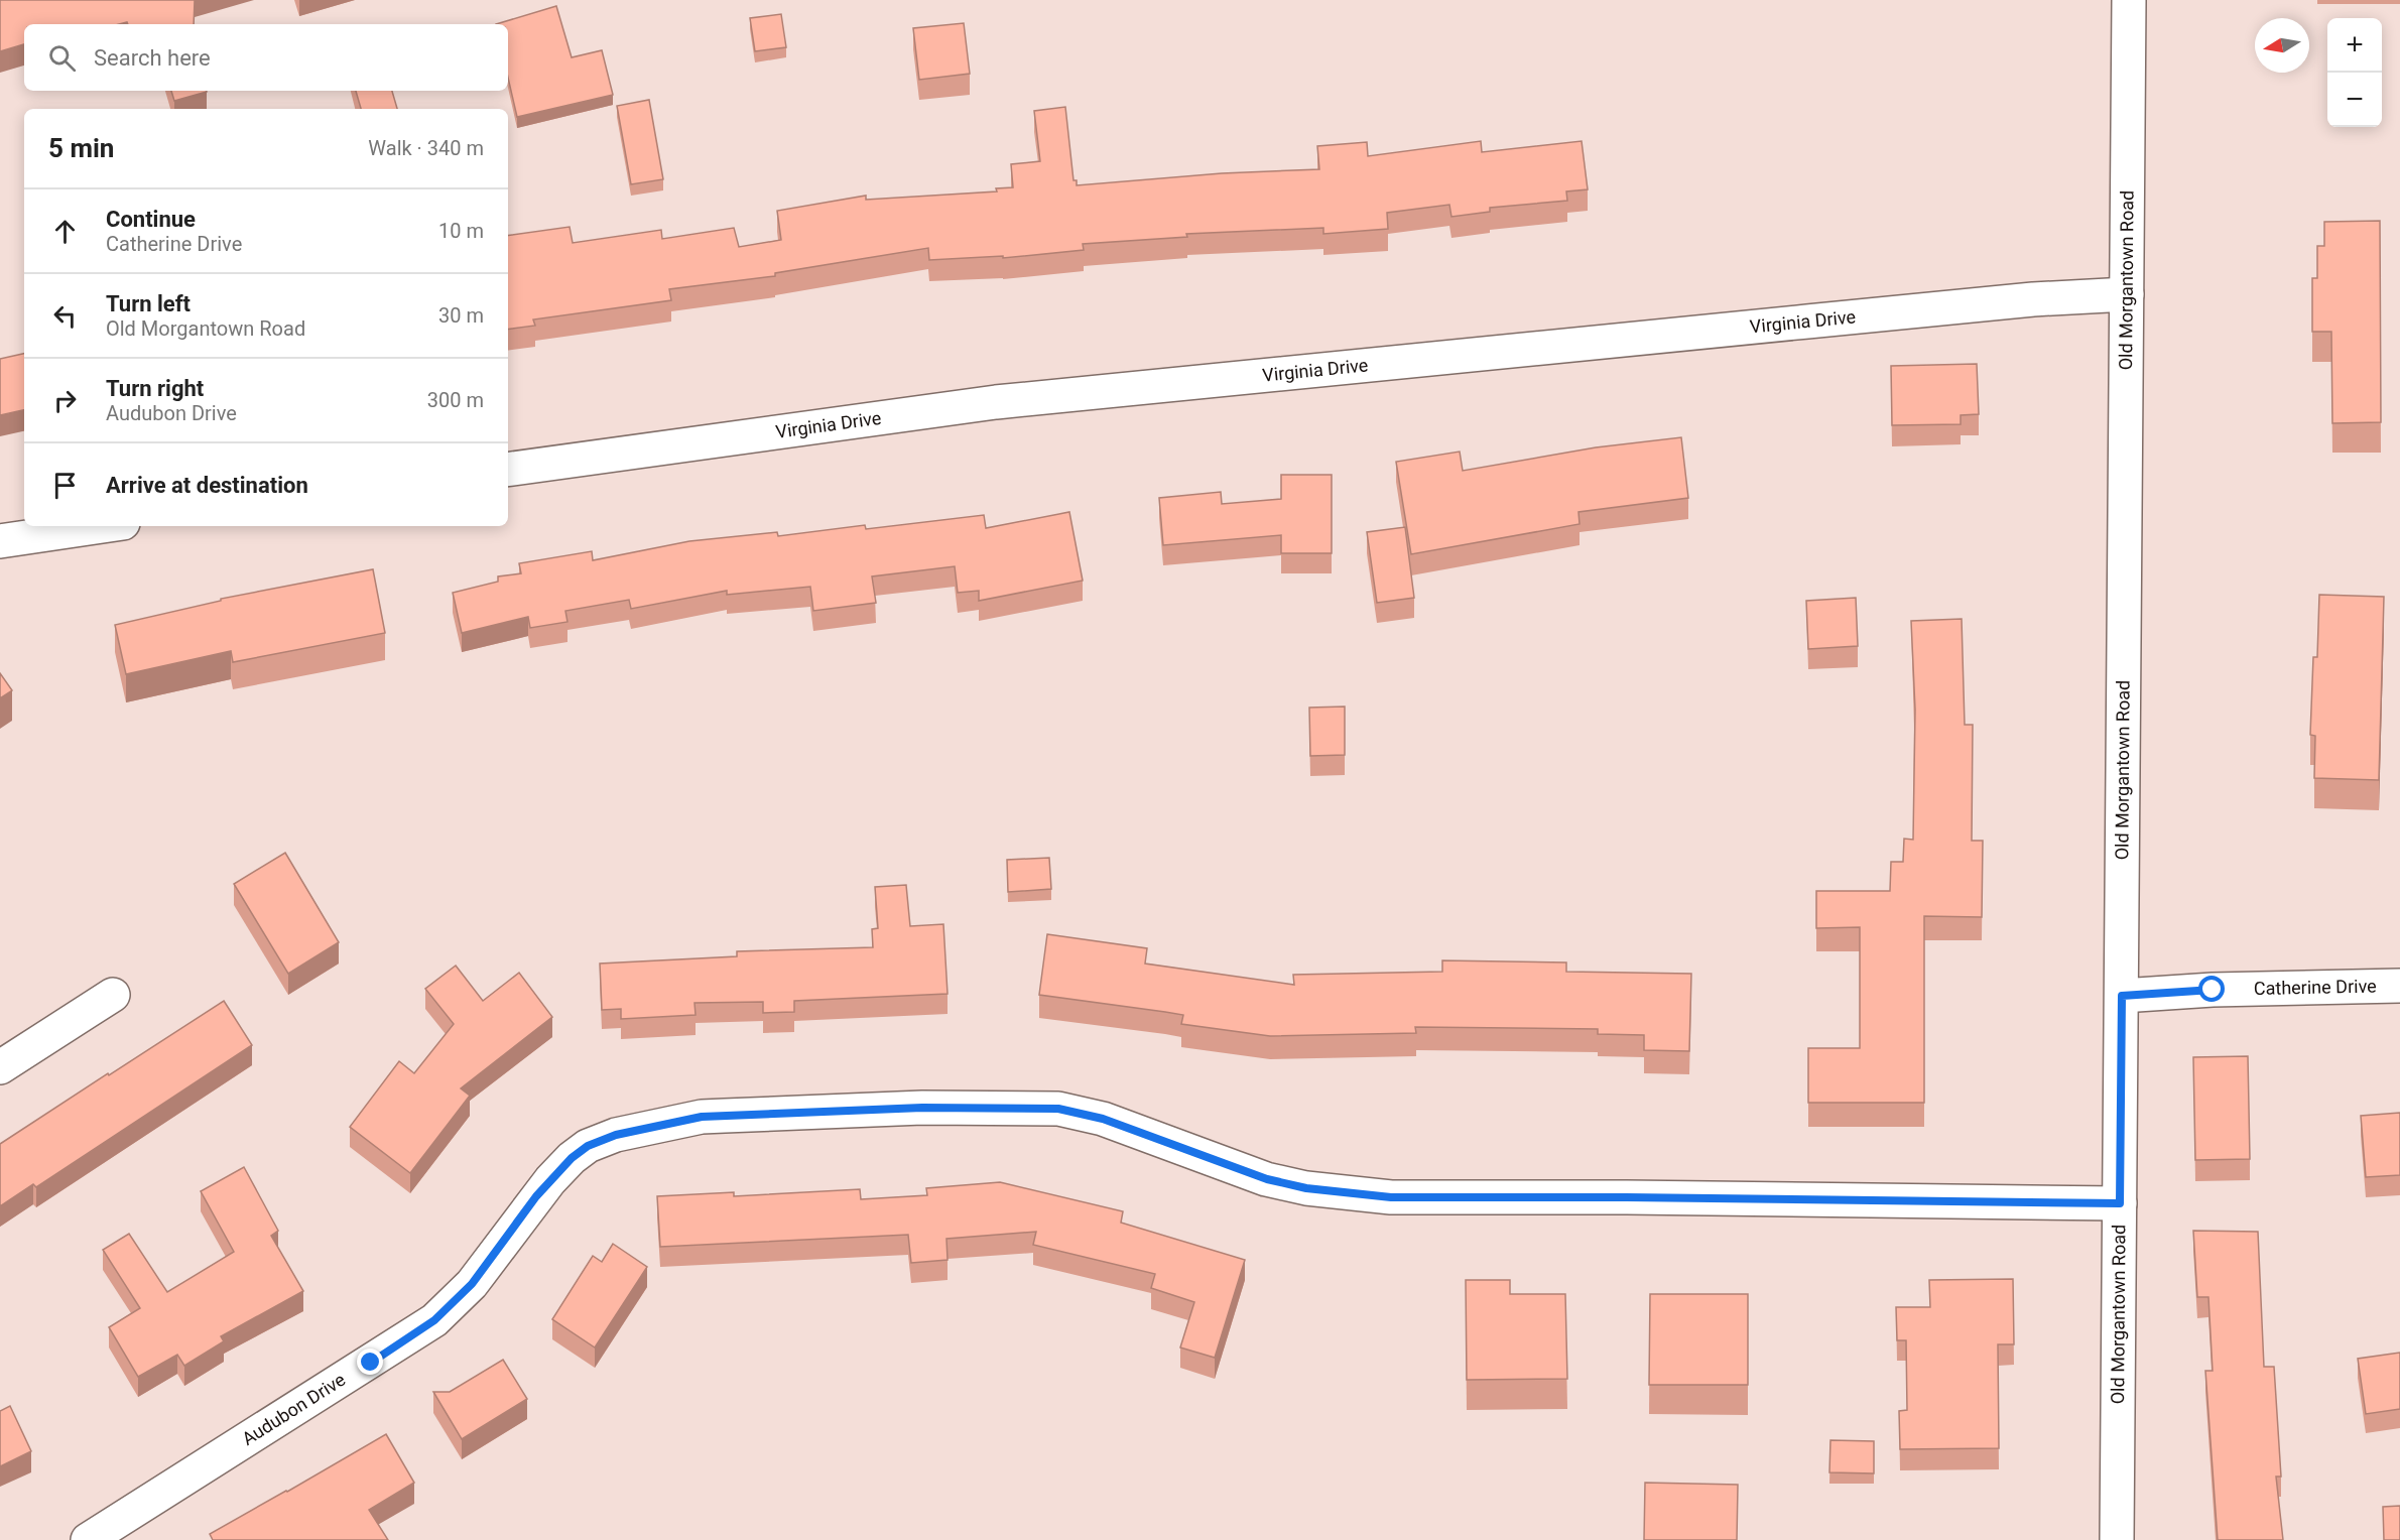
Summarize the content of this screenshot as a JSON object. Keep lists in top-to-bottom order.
{
  "streets": {
    "street": [
      "Old Morgantown Road",
      "Virginia Drive",
      "Catherine Drive",
      "Audubon Drive"
    ]
  },
  "crossings": [
    ["Old Morgantown Road", "Virginia Drive"],
    ["Old Morgantown Road", "Catherine Drive"],
    ["Old Morgantown Road", "Audubon Drive"]
  ],
  "north": "left",
  "page": {
    "map_buttons": ["+", "−"],
    "search": "Search here",
    "heading": ["5 min", "Walk · 340 m"],
    "list": [
      ["Continue", "Catherine Drive", "10 m"],
      ["Turn left", "Old Morgantown Road", "30 m"],
      ["Turn right", "Audubon Drive", "300 m"],
      "Arrive at destination"
    ]
  }
}
